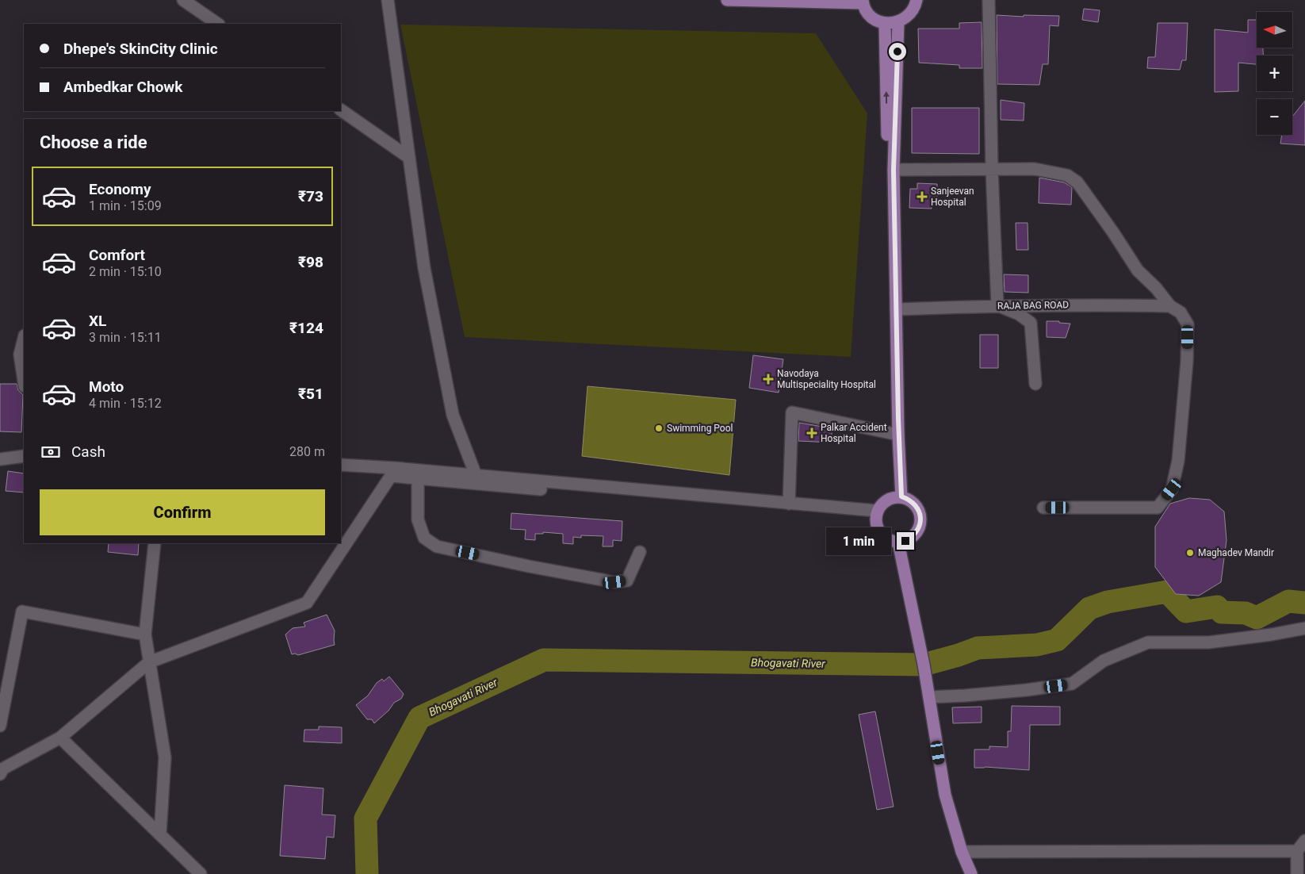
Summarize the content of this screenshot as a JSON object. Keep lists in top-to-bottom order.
{
  "streets": {
    "street": ["RAJA BAG ROAD"]
  },
  "water": ["Bhogavati River"],
  "places": {
    "health": ["Sanjeevan Hospital", "Navodaya Multispeciality Hospital", "Palkar Accident Hospital"],
    "other": ["Swimming Pool", "Maghadev Mandir"]
  },
  "north": "left",
  "page": {
    "map_buttons": ["+", "−"],
    "banner": ["Dhepe's SkinCity Clinic", "Ambedkar Chowk"],
    "heading": "Choose a ride",
    "list": [
      {
        "name": "Economy",
        "note": "1 min · 15:09",
        "value": "₹73"
      },
      {
        "name": "Comfort",
        "note": "2 min · 15:10",
        "value": "₹98"
      },
      {
        "name": "XL",
        "note": "3 min · 15:11",
        "value": "₹124"
      },
      {
        "name": "Moto",
        "note": "4 min · 15:12",
        "value": "₹51"
      }
    ],
    "pay": ["Cash", "280 m"],
    "buttons": "Confirm",
    "bubble": "1 min"
  }
}
